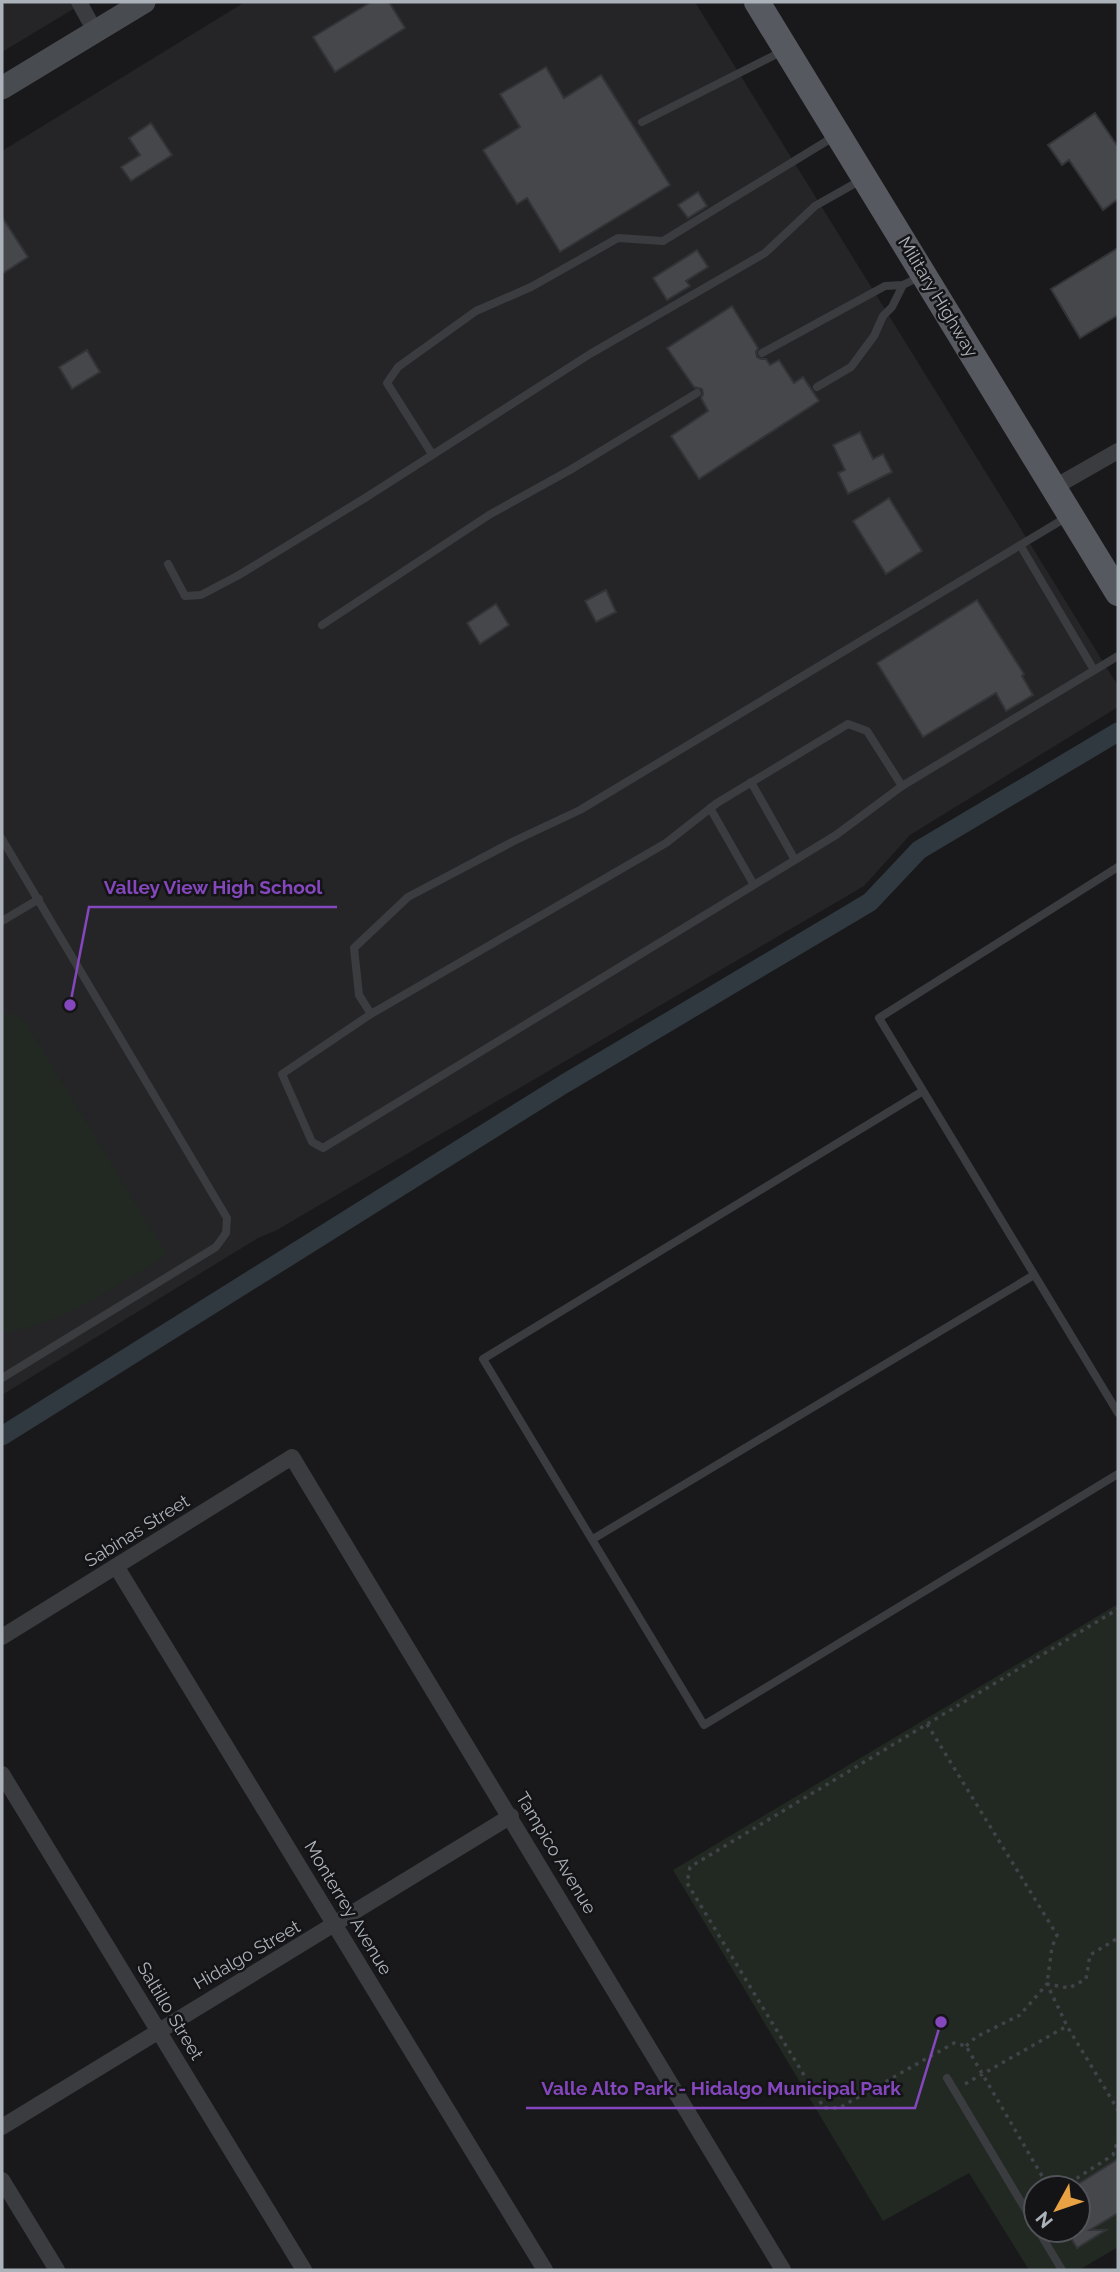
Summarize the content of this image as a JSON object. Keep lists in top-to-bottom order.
{
  "streets": {
    "main road": ["Military Highway"],
    "street": [
      "Sabinas Street",
      "Tampico Avenue",
      "Monterrey Avenue",
      "Hidalgo Street",
      "Saltillo Street"
    ]
  },
  "crossings": [
    ["Sabinas Street", "Tampico Avenue"],
    ["Sabinas Street", "Monterrey Avenue"],
    ["Tampico Avenue", "Hidalgo Street"],
    ["Monterrey Avenue", "Hidalgo Street"],
    ["Hidalgo Street", "Saltillo Street"]
  ],
  "places": ["Valley View High School", "Valle Alto Park - Hidalgo Municipal Park"],
  "north": "bottom left"
}
